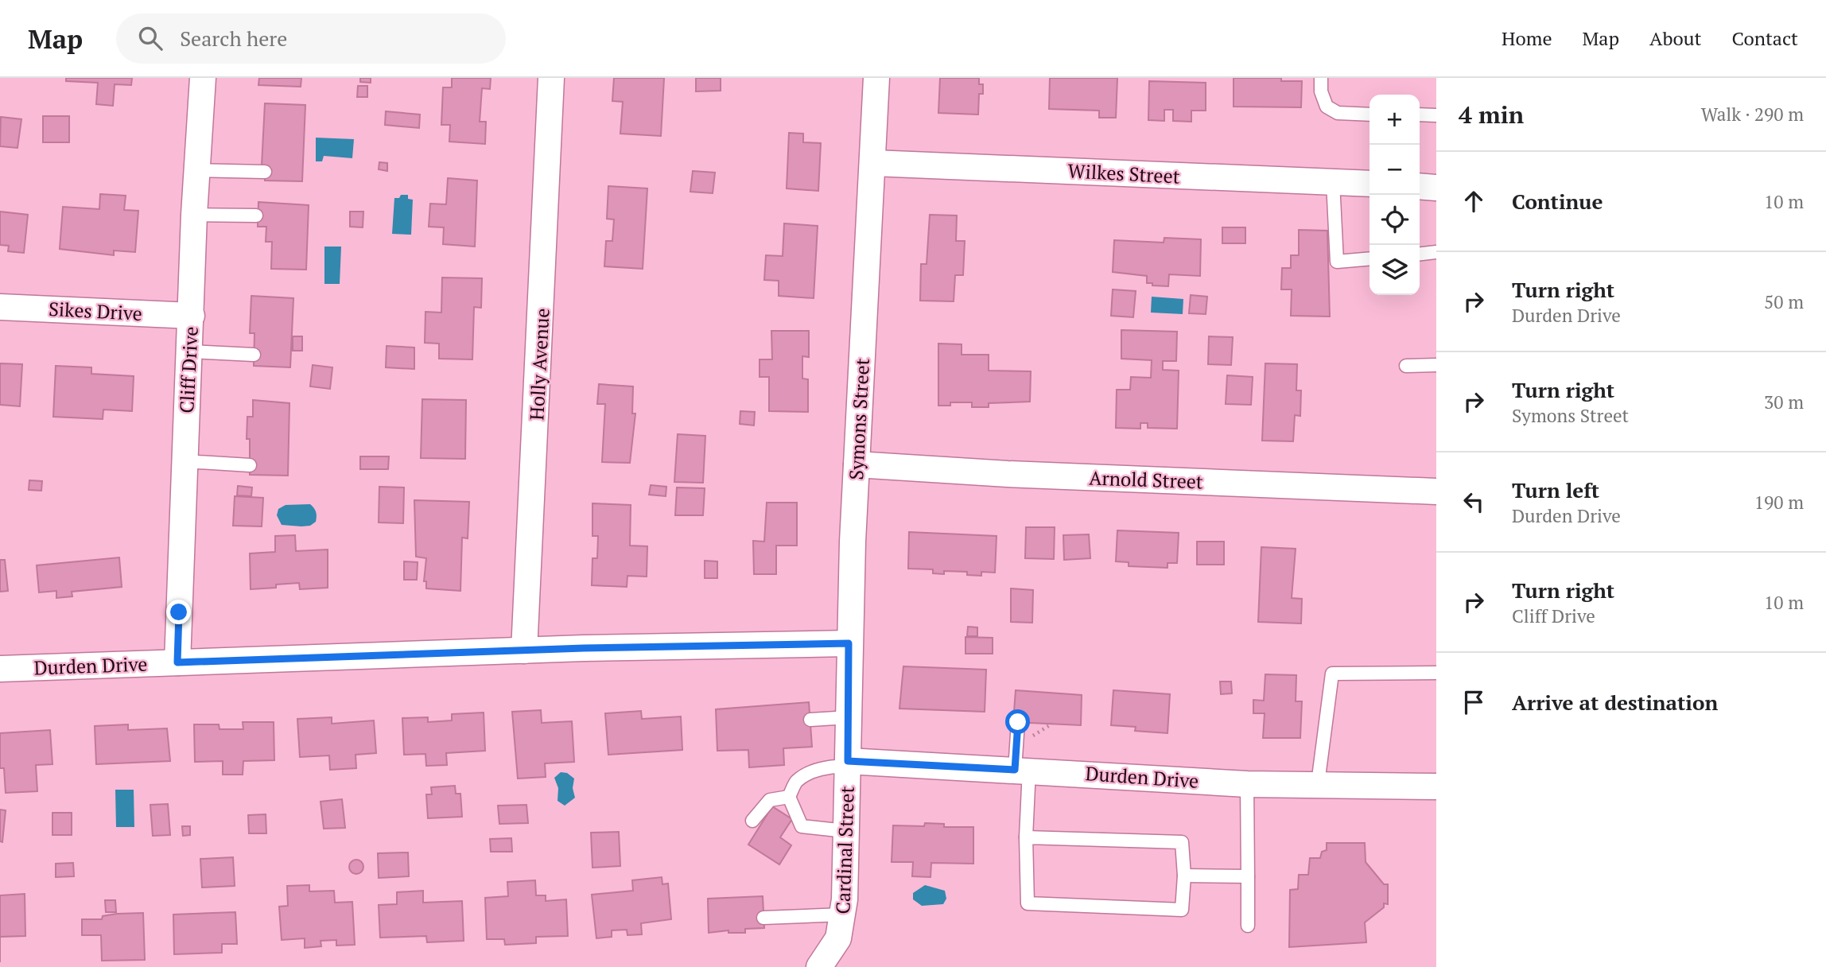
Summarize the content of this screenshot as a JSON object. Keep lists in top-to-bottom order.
{
  "streets": {
    "street": [
      "Wilkes Street",
      "Sikes Drive",
      "Holly Avenue",
      "Cliff Drive",
      "Symons Street",
      "Arnold Street",
      "Durden Drive",
      "Cardinal Street"
    ]
  },
  "crossings": [
    ["Wilkes Street", "Symons Street"],
    ["Sikes Drive", "Cliff Drive"],
    ["Holly Avenue", "Durden Drive"],
    ["Cliff Drive", "Durden Drive"],
    ["Symons Street", "Arnold Street"],
    ["Symons Street", "Durden Drive"],
    ["Symons Street", "Cardinal Street"],
    ["Durden Drive", "Cardinal Street"]
  ],
  "page": {
    "header": "Map",
    "search": "Search here",
    "nav": [
      "Home",
      "Map",
      "About",
      "Contact"
    ],
    "heading": ["4 min", "Walk · 290 m"],
    "map_buttons": ["+", "−"],
    "list": [
      ["Continue", "10 m"],
      ["Turn right", "Durden Drive", "50 m"],
      ["Turn right", "Symons Street", "30 m"],
      ["Turn left", "Durden Drive", "190 m"],
      ["Turn right", "Cliff Drive", "10 m"],
      "Arrive at destination"
    ]
  }
}
